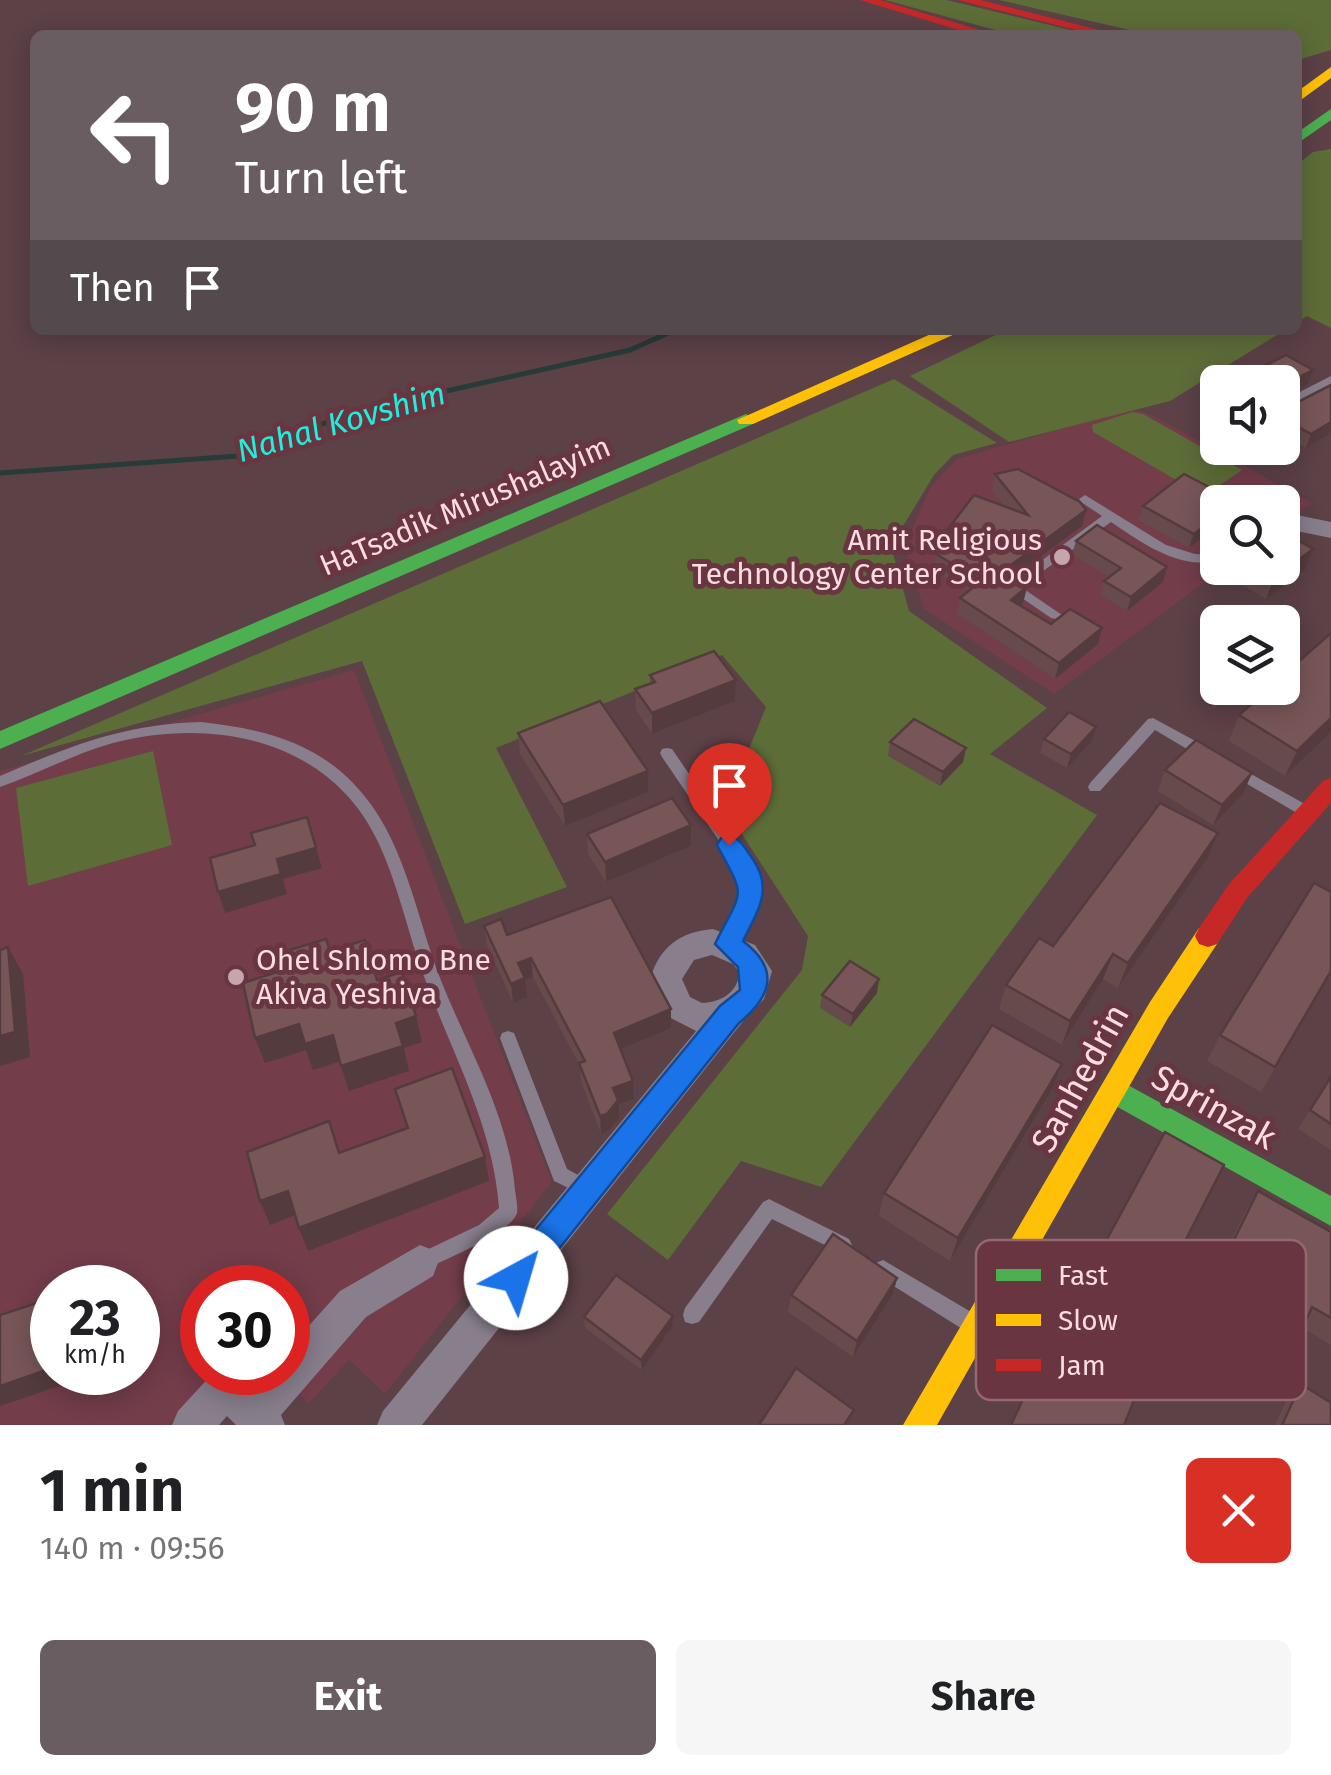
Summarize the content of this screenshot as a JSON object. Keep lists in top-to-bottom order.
{
  "streets": {
    "main road": ["HaTsadik Mirushalayim", "Sanhedrin", "Sprinzak"]
  },
  "crossings": [
    ["Sanhedrin", "Sprinzak"]
  ],
  "water": ["Nahal Kovshim"],
  "places": ["Amit Religious Technology Center School", "Ohel Shlomo Bne Akiva Yeshiva"],
  "legend": ["Fast", "Slow", "Jam"],
  "page": {
    "turn": ["90 m", "Turn left"],
    "then": "Then",
    "speed": "23 km/h",
    "limit": "30",
    "heading": ["1 min", "140 m · 09:56"],
    "buttons": ["Exit", "Share"]
  }
}
